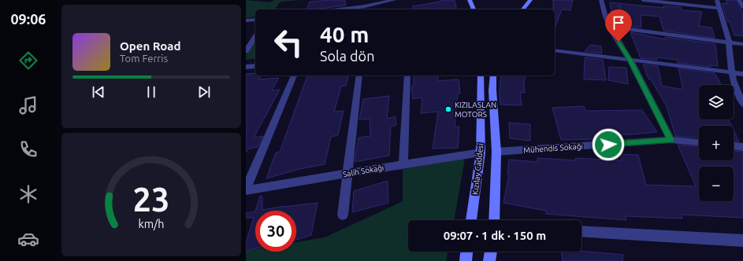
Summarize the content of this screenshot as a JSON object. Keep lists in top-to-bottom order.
{
  "streets": {
    "main road": ["Kızılay Caddesi"],
    "street": ["Mühendis Sokağı", "Salih Sokağı"]
  },
  "crossings": [
    ["Mühendis Sokağı", "Kızılay Caddesi"],
    ["Kızılay Caddesi", "Salih Sokağı"]
  ],
  "places": ["KIZILASLAN MOTORS"],
  "page": {
    "tabs": "09:06",
    "turn": ["40 m", "Sola dön"],
    "song": ["Open Road", "Tom Ferris"],
    "map_buttons": ["+", "−"],
    "limit": "30",
    "trip": "09:07 · 1 dk · 150 m",
    "gauge": ["23", "km/h"]
  }
}
